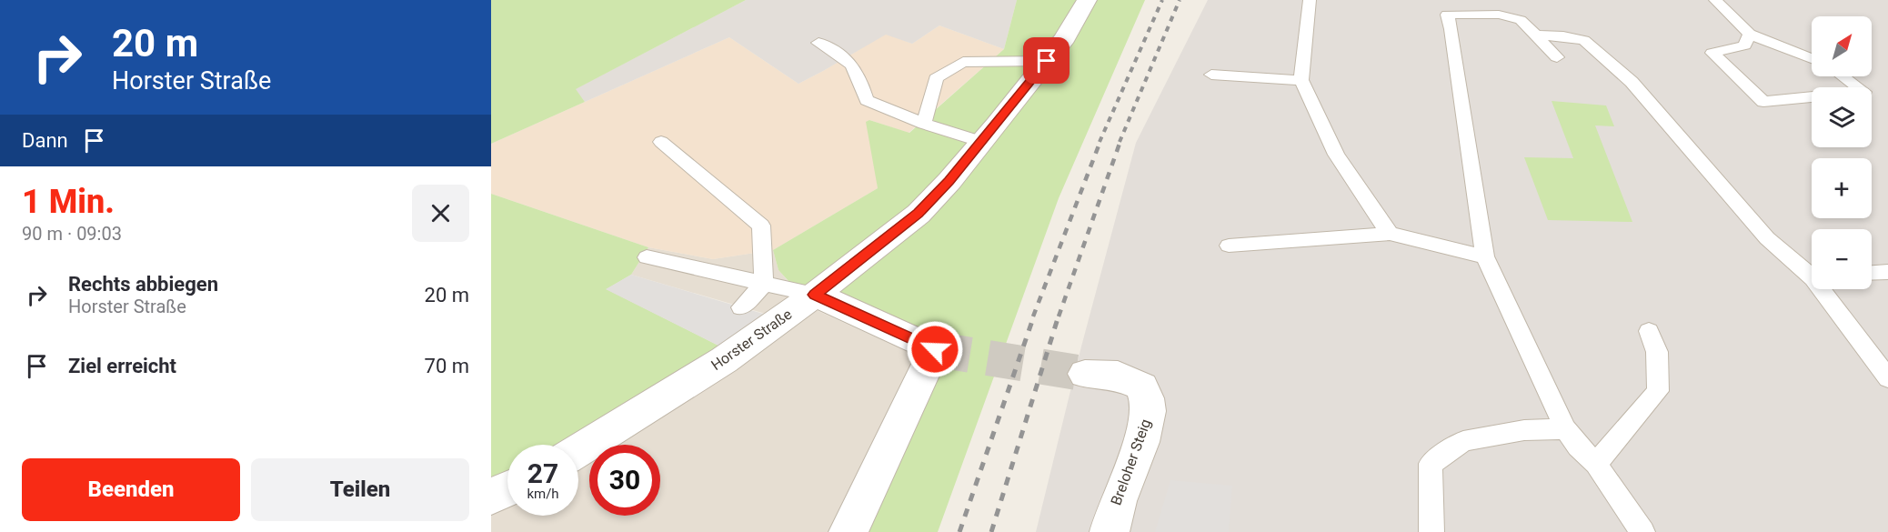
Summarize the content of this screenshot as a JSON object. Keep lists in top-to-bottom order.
{
  "streets": {
    "street": ["Horster Straße", "Breloher Steig"]
  },
  "north": "top right",
  "page": {
    "turn": ["20 m", "Horster Straße"],
    "map_buttons": ["+", "−"],
    "then": "Dann",
    "heading": ["1 Min.", "90 m · 09:03"],
    "list": [
      {
        "name": "Rechts abbiegen",
        "note": "Horster Straße",
        "value": "20 m"
      },
      {
        "name": "Ziel erreicht",
        "value": "70 m"
      }
    ],
    "speed": "27 km/h",
    "limit": "30",
    "buttons": ["Beenden", "Teilen"]
  }
}
